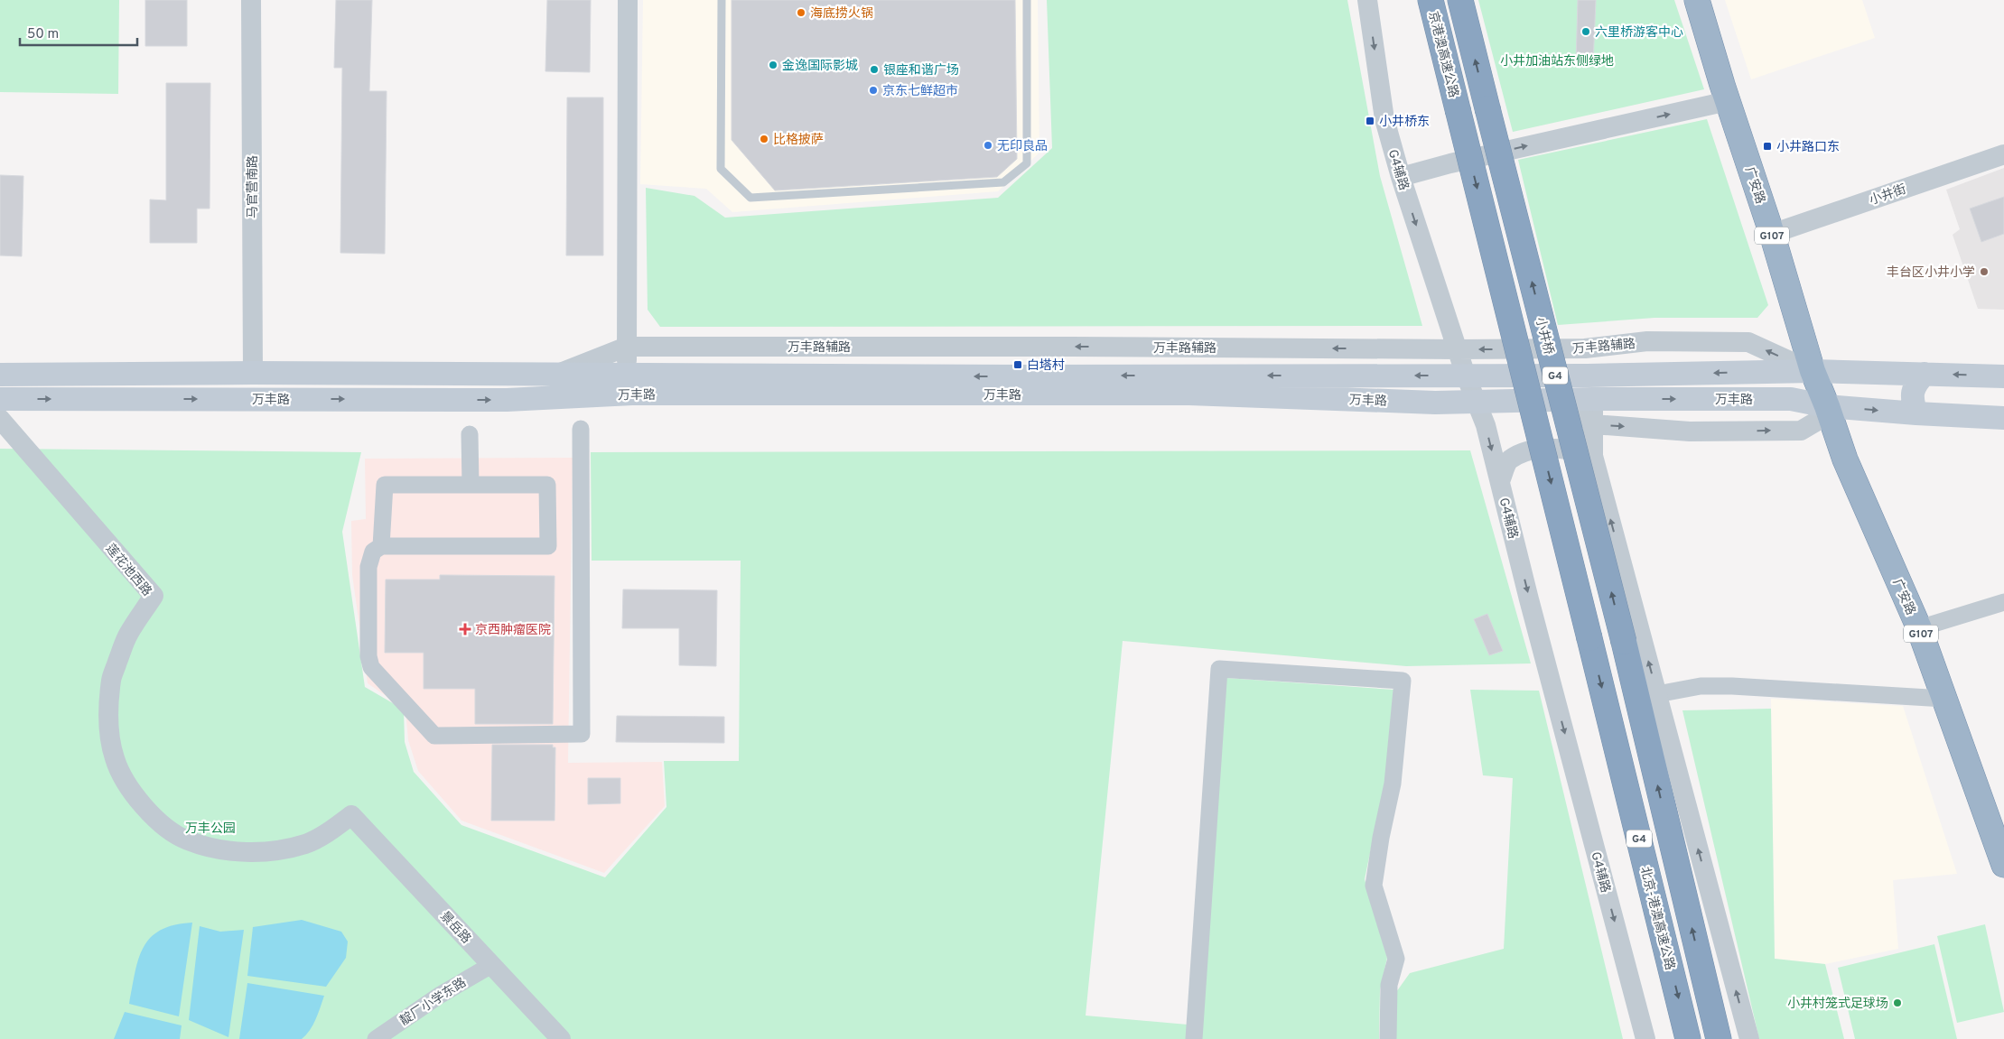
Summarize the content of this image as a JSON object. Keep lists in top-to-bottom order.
{
  "streets": {
    "highway": [
      "京港澳高速公路",
      "广安路",
      "G107",
      "小井桥",
      "G4",
      "北京-港澳高速公路"
    ],
    "main road": ["万丰路"],
    "street": [
      "G4辅路",
      "马官营南路",
      "小井街",
      "万丰路辅路",
      "莲花池西路",
      "景岳路",
      "靛厂小学东路"
    ]
  },
  "crossings": [
    ["京港澳高速公路", "北京-港澳高速公路"],
    ["G4辅路", "万丰路辅路"],
    ["G4辅路", "万丰路"],
    ["广安路", "小井街"],
    ["广安路", "G107"],
    ["广安路", "万丰路辅路"],
    ["广安路", "万丰路"],
    ["马官营南路", "万丰路"],
    ["G107", "万丰路辅路"],
    ["G107", "万丰路"],
    ["万丰路辅路", "万丰路"],
    ["莲花池西路", "景岳路"],
    ["景岳路", "靛厂小学东路"]
  ],
  "one_way": [
    "京港澳高速公路",
    "小井桥",
    "万丰路辅路",
    "北京-港澳高速公路"
  ],
  "parks": ["小井加油站东侧绿地", "万丰公园"],
  "places": {
    "other": [
      "海底捞火锅",
      "六里桥游客中心",
      "金逸国际影城",
      "银座和谐广场",
      "京东七鲜超市",
      "比格披萨",
      "无印良品",
      "丰台区小井小学",
      "小井村笼式足球场"
    ],
    "transit": ["小井桥东", "小井路口东", "白塔村"],
    "health": ["京西肿瘤医院"]
  },
  "scale_bar": "50 m"
}
